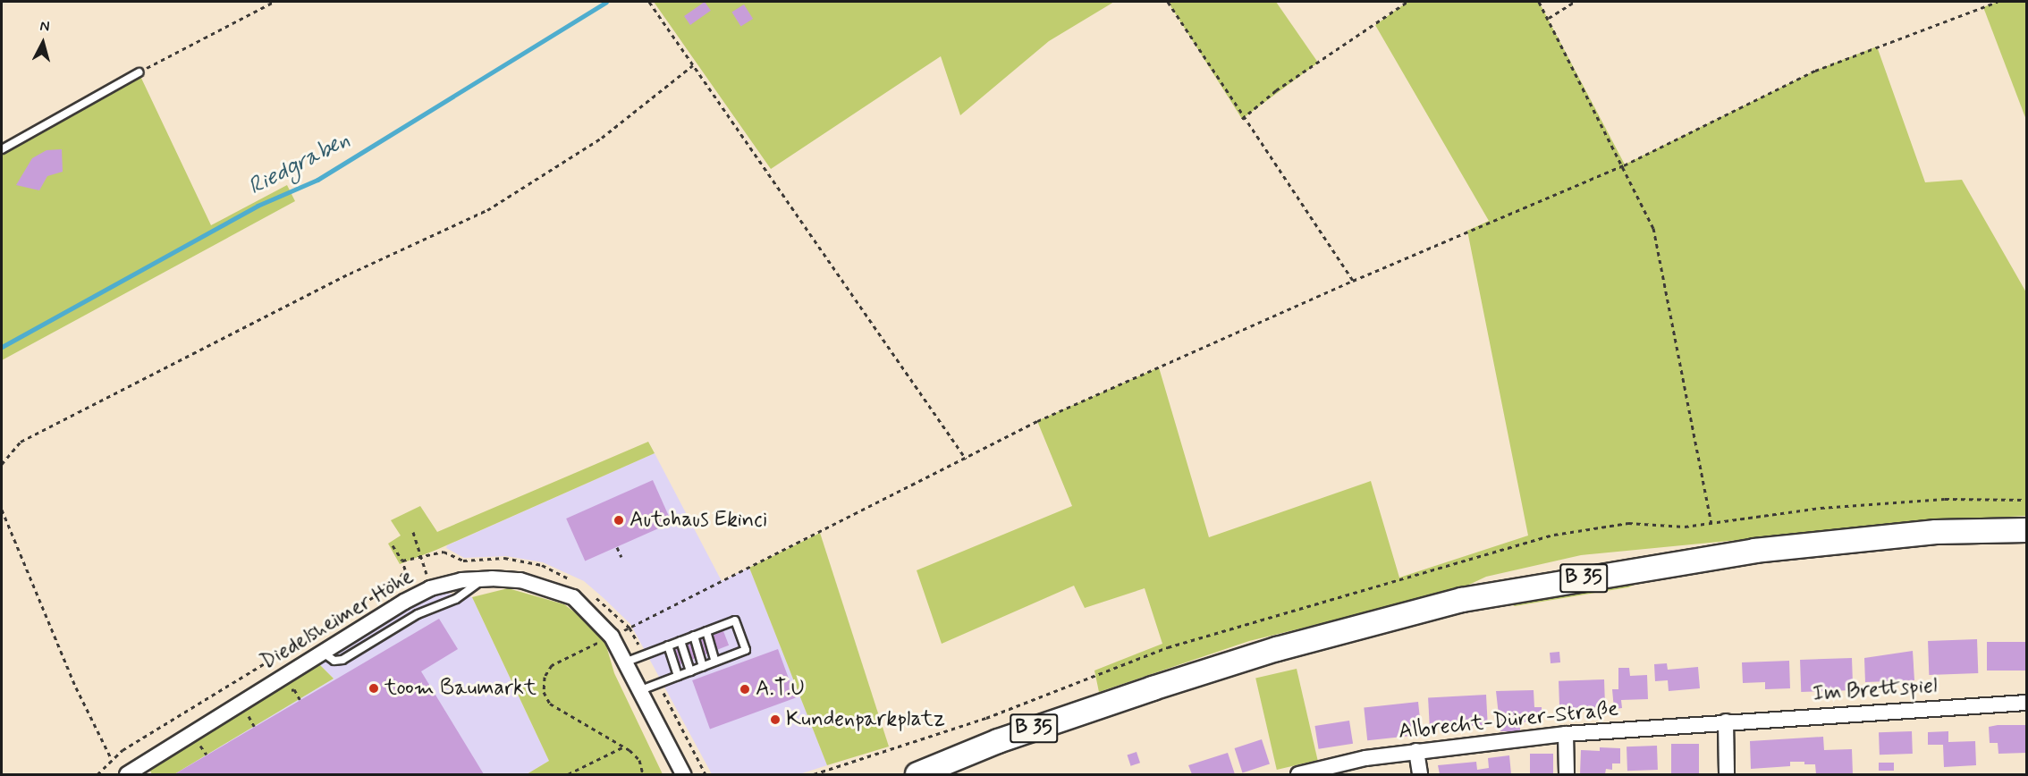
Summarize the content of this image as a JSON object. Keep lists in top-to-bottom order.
{
  "streets": {
    "main road": ["B 35"],
    "street": ["Diedelsheimer Höhe", "Im Brettspiel", "Albrecht-Dürer-Straße"]
  },
  "crossings": [
    ["Im Brettspiel", "Albrecht-Dürer-Straße"]
  ],
  "water": ["Riedgraben"],
  "places": [
    "Autohaus Ekinci",
    "toom Baumarkt",
    "A.T.U",
    "Kundenparkplatz"
  ],
  "north": "top"
}
